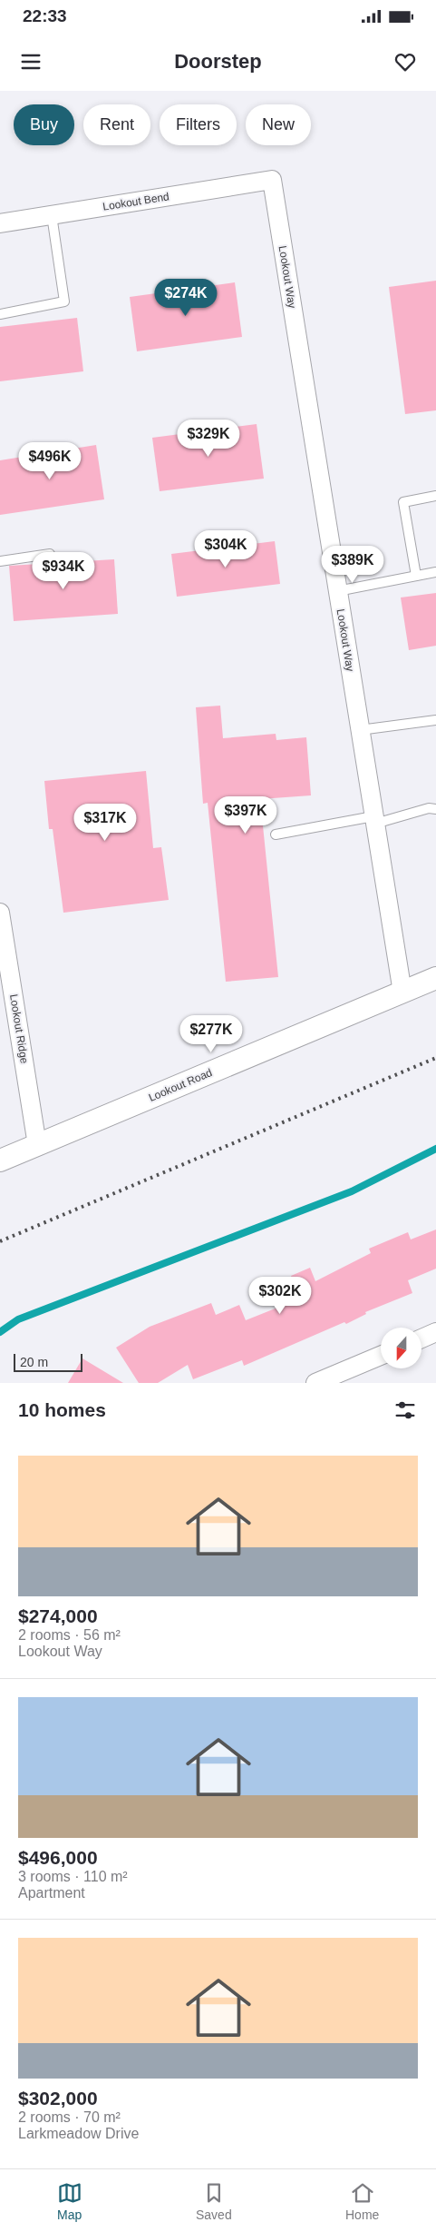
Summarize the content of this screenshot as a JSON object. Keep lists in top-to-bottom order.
{
  "streets": {
    "street": [
      "Lookout Bend",
      "Lookout Way",
      "Lookout Ridge",
      "Lookout Road"
    ]
  },
  "crossings": [
    ["Lookout Bend", "Lookout Way"],
    ["Lookout Way", "Lookout Road"],
    ["Lookout Ridge", "Lookout Road"]
  ],
  "scale_bar": "20 m",
  "north": "bottom",
  "page": {
    "status": "22:33",
    "header": "Doorstep",
    "chip": [
      "Buy",
      "Rent",
      "Filters",
      "New"
    ],
    "price": [
      "$274K",
      "$329K",
      "$496K",
      "$304K",
      "$389K",
      "$934K",
      "$397K",
      "$317K",
      "$277K",
      "$302K"
    ],
    "scale": "20 m",
    "heading": "10 homes",
    "list": [
      {
        "name": "$274,000",
        "note": "2 rooms · 56 m² · Lookout Way"
      },
      {
        "name": "$496,000",
        "note": "3 rooms · 110 m² · Apartment"
      },
      {
        "name": "$302,000",
        "note": "2 rooms · 70 m² · Larkmeadow Drive"
      }
    ],
    "tabs": ["Map", "Saved", "Home"]
  }
}
